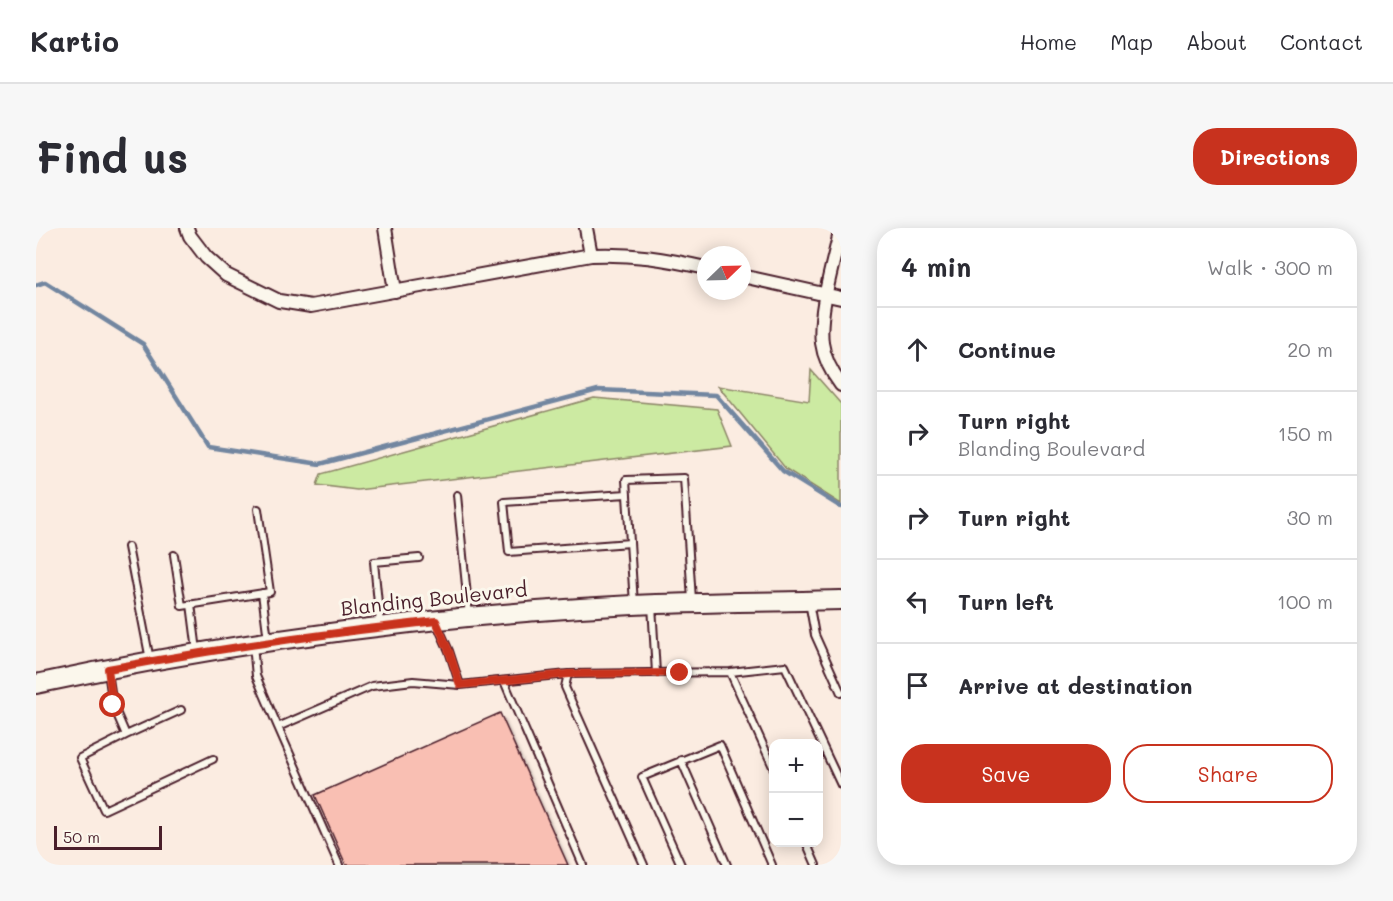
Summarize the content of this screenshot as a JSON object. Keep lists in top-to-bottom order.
{
  "streets": {
    "main road": ["Blanding Boulevard"]
  },
  "scale_bar": "50 m",
  "north": "top right",
  "page": {
    "header": "Kartio",
    "nav": [
      "Home",
      "Map",
      "About",
      "Contact"
    ],
    "buttons": [
      "Directions",
      ["Save", "Share"]
    ],
    "title": "Find us",
    "heading": ["4 min", "Walk · 300 m"],
    "list": [
      ["Continue", "20 m"],
      ["Turn right", "Blanding Boulevard", "150 m"],
      ["Turn right", "30 m"],
      ["Turn left", "100 m"],
      "Arrive at destination"
    ],
    "map_buttons": ["+", "−"],
    "scale": "50 m"
  }
}
